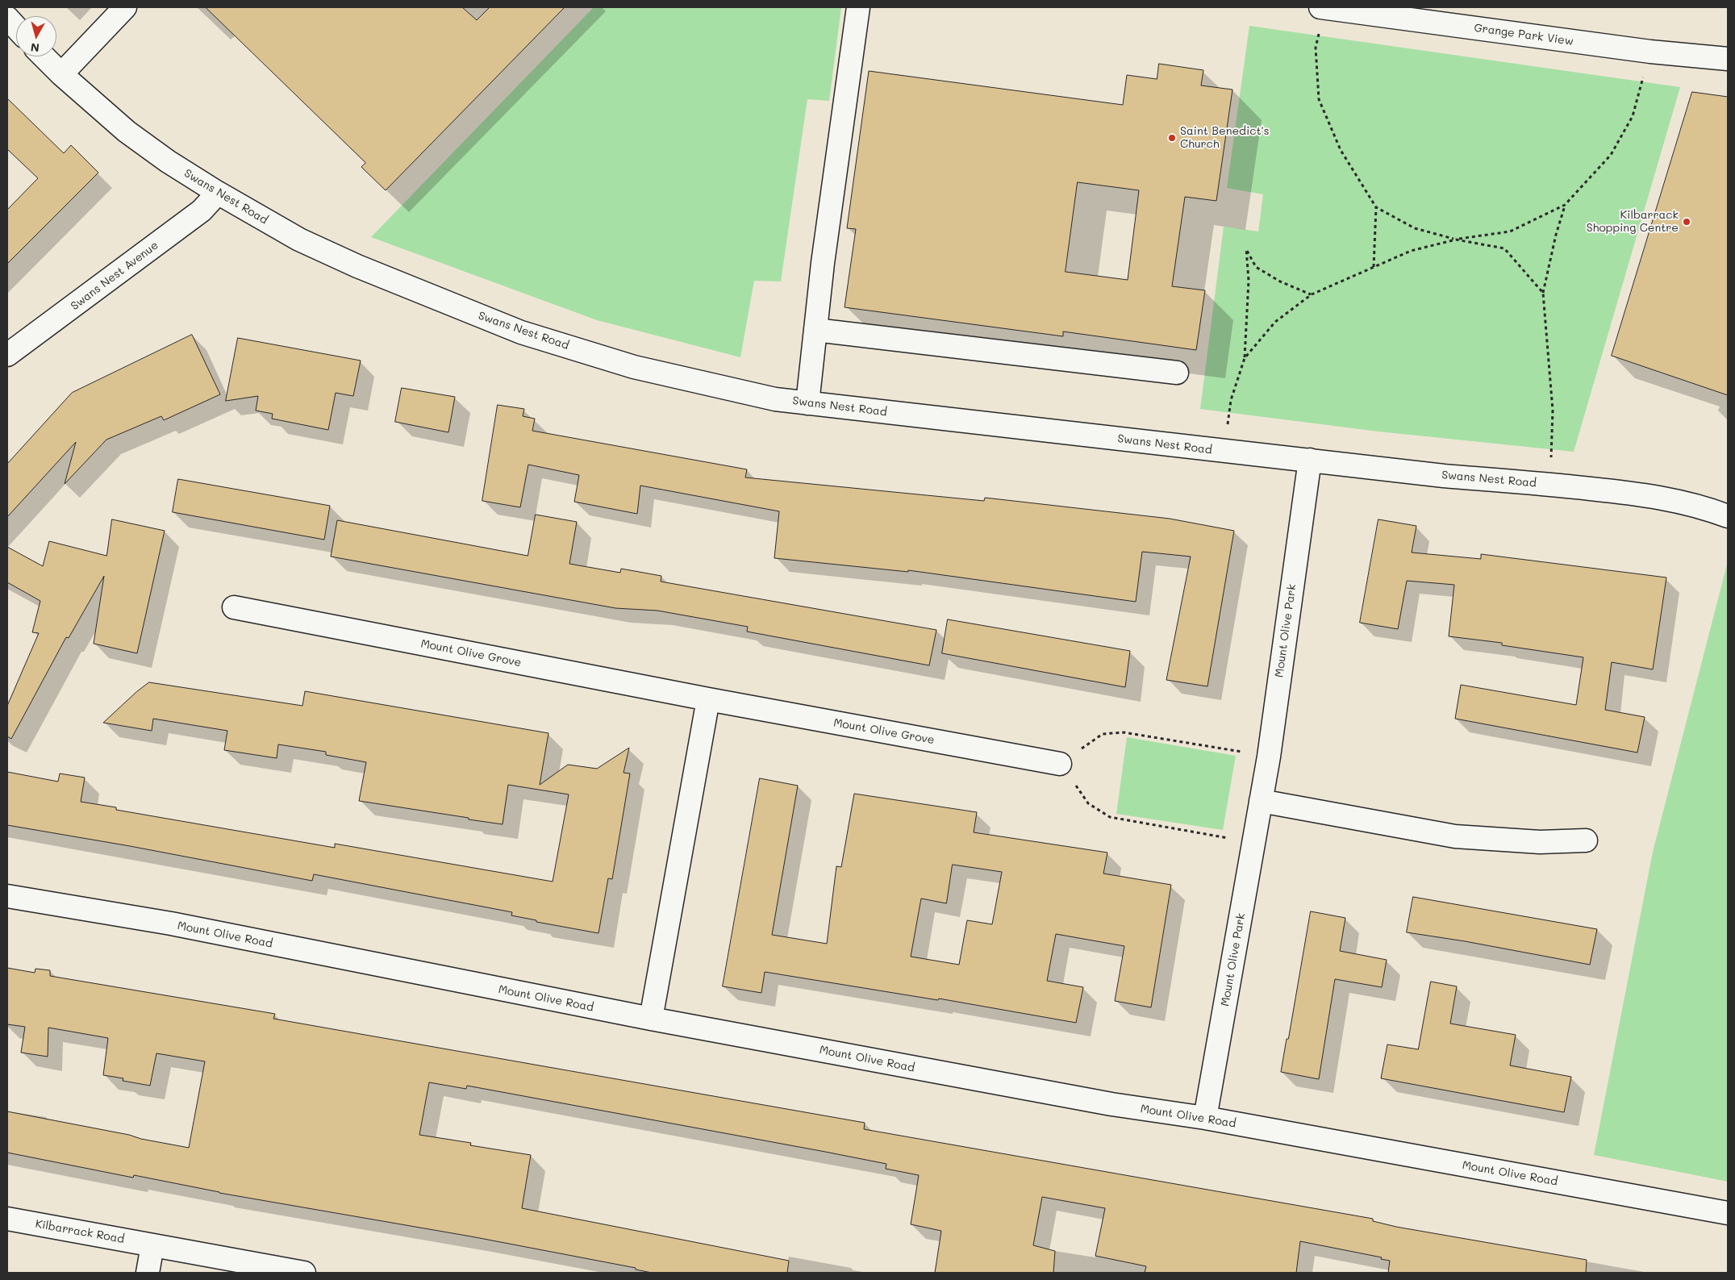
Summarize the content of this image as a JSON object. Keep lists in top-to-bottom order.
{
  "streets": {
    "street": [
      "Grange Park View",
      "Swans Nest Road",
      "Swans Nest Avenue",
      "Mount Olive Park",
      "Mount Olive Grove",
      "Mount Olive Road",
      "Kilbarrack Road"
    ]
  },
  "crossings": [
    ["Swans Nest Road", "Swans Nest Avenue"],
    ["Swans Nest Road", "Mount Olive Park"],
    ["Mount Olive Park", "Mount Olive Road"]
  ],
  "places": ["Saint Benedict's Church", "Kilbarrack Shopping Centre"],
  "north": "bottom"
}
